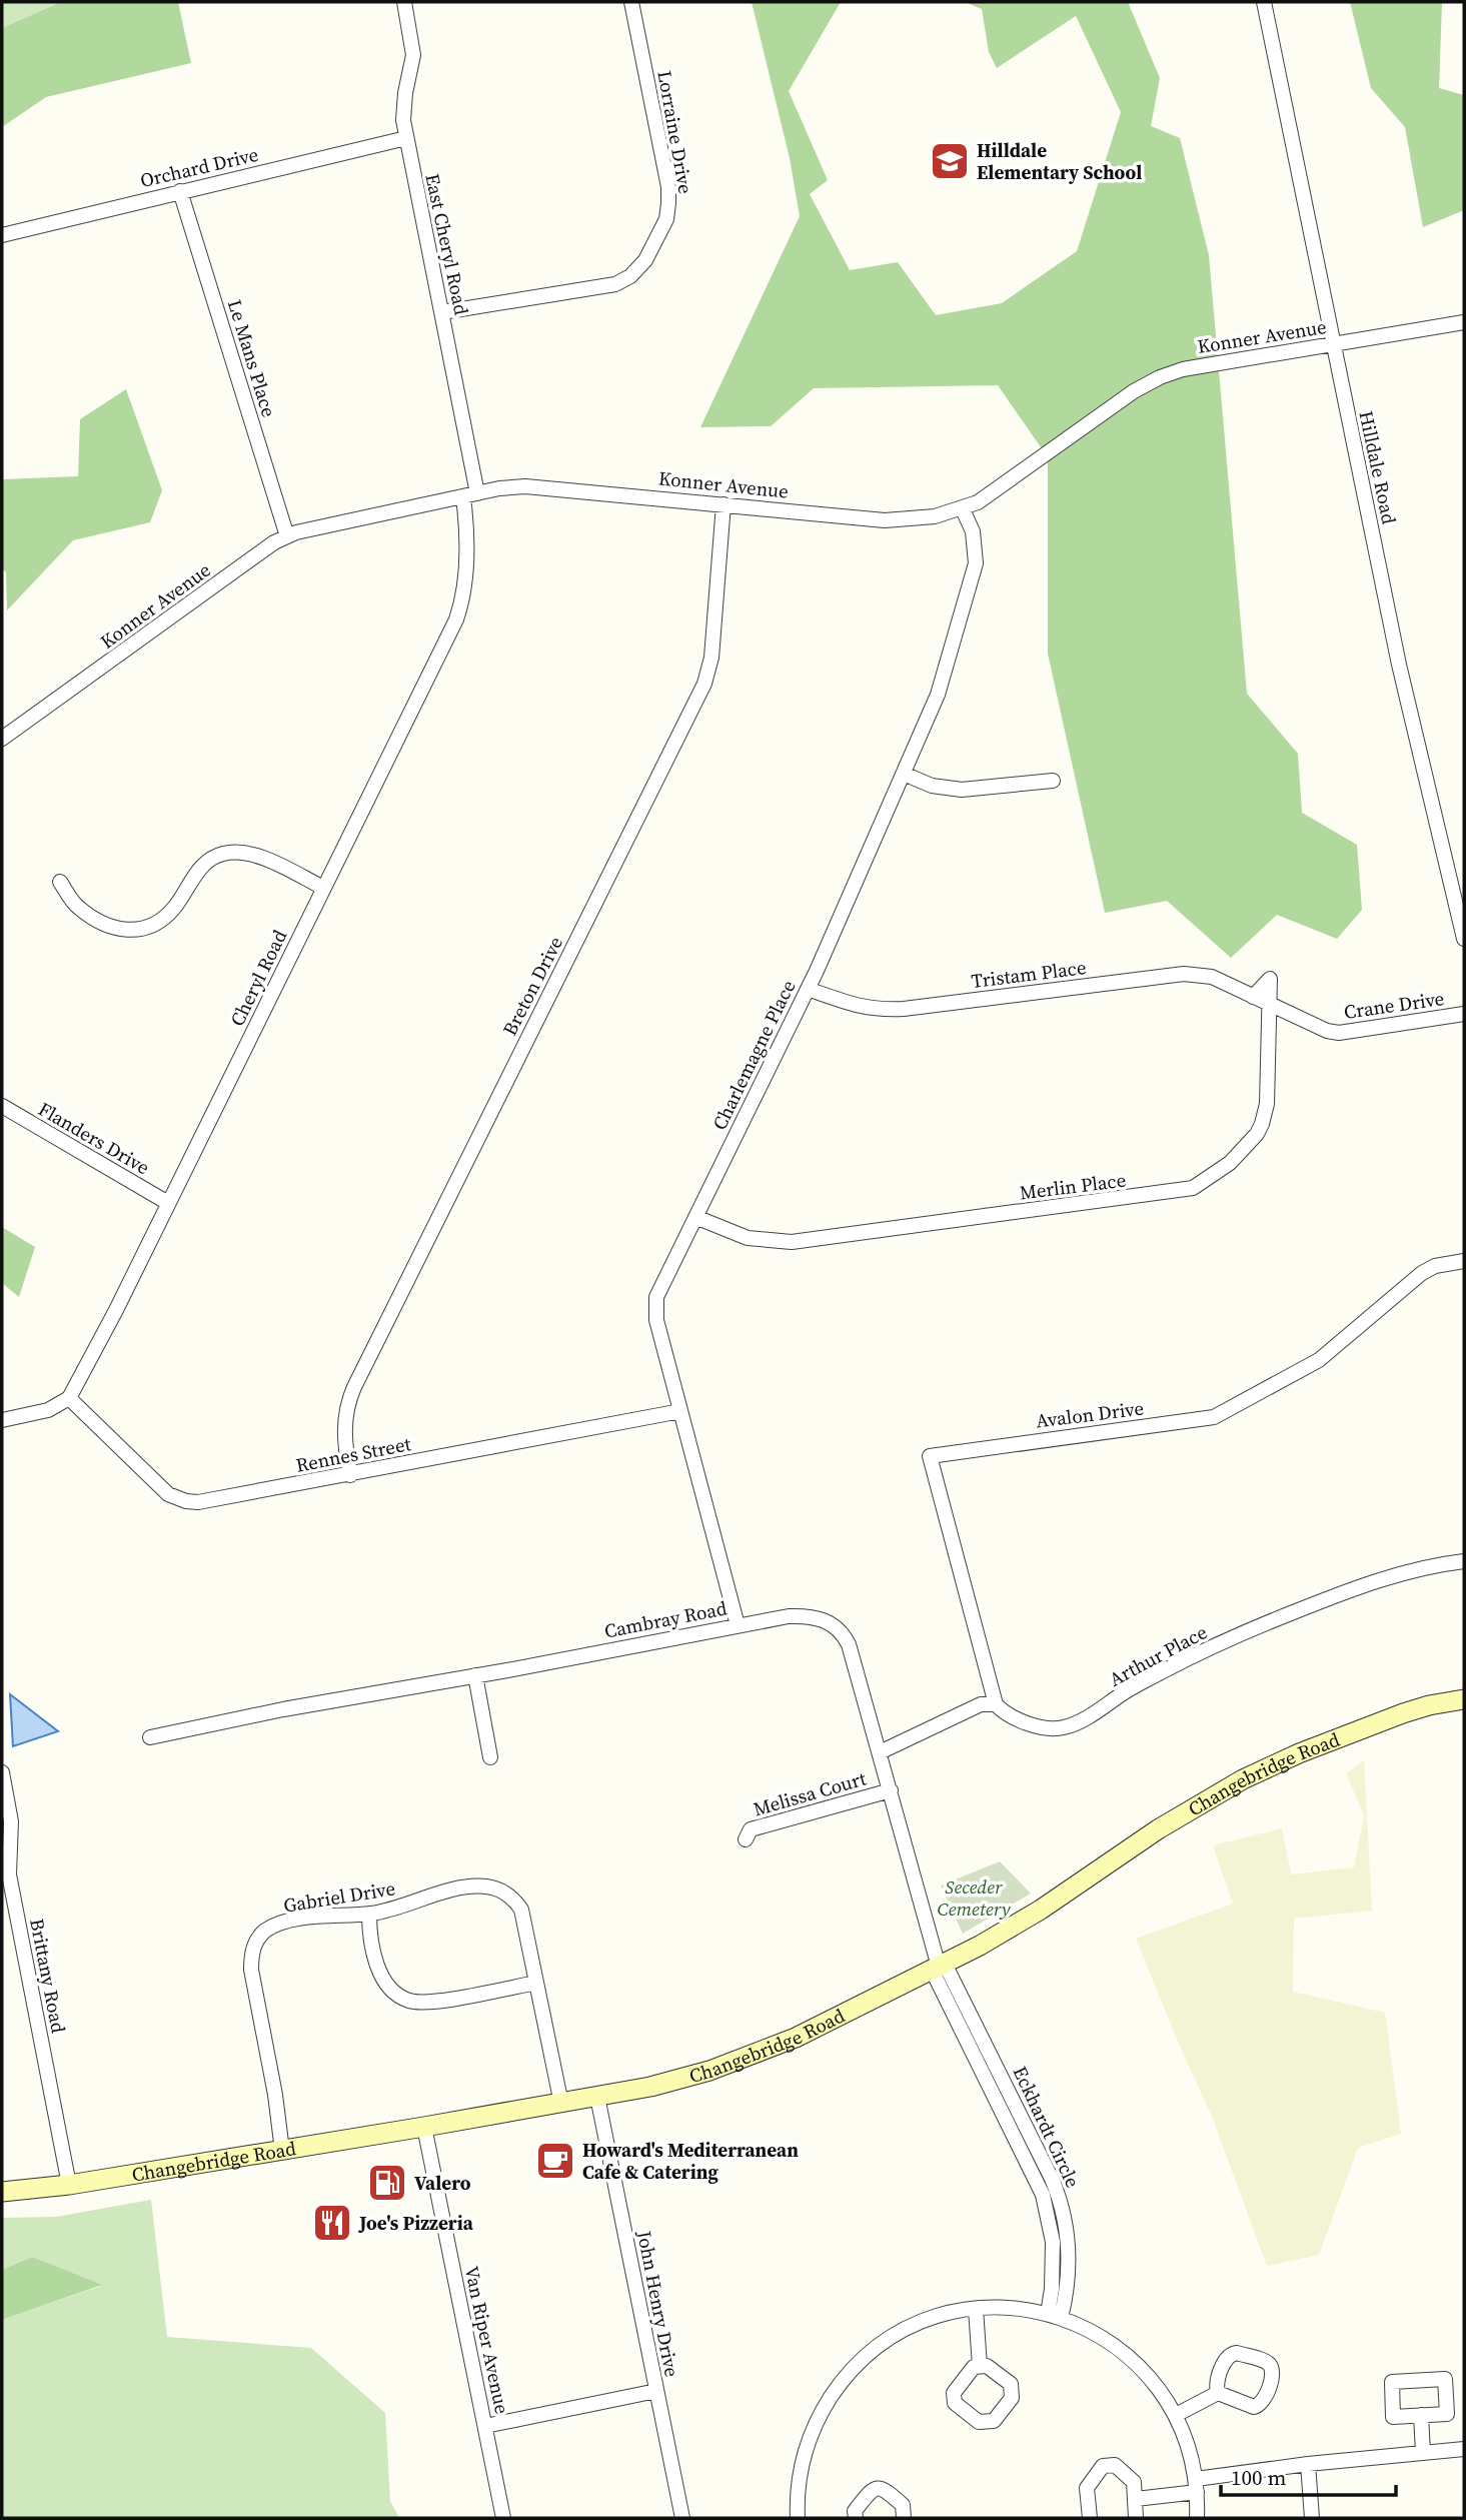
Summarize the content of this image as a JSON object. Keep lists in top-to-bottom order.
{
  "streets": {
    "main road": ["Changebridge Road"],
    "street": [
      "Lorraine Drive",
      "Orchard Drive",
      "East Cheryl Road",
      "Konner Avenue",
      "Le Mans Place",
      "Hilldale Road",
      "Tristam Place",
      "Cheryl Road",
      "Breton Drive",
      "Crane Drive",
      "Charlemagne Place",
      "Flanders Drive",
      "Merlin Place",
      "Avalon Drive",
      "Rennes Street",
      "Cambray Road",
      "Arthur Place",
      "Melissa Court",
      "Gabriel Drive",
      "Brittany Road",
      "Eckhardt Circle",
      "John Henry Drive",
      "Van Riper Avenue"
    ]
  },
  "crossings": [
    ["Lorraine Drive", "East Cheryl Road"],
    ["Orchard Drive", "East Cheryl Road"],
    ["Orchard Drive", "Le Mans Place"],
    ["East Cheryl Road", "Konner Avenue"],
    ["East Cheryl Road", "Cheryl Road"],
    ["Konner Avenue", "Le Mans Place"],
    ["Konner Avenue", "Hilldale Road"],
    ["Konner Avenue", "Cheryl Road"],
    ["Konner Avenue", "Breton Drive"],
    ["Konner Avenue", "Charlemagne Place"],
    ["Tristam Place", "Crane Drive"],
    ["Tristam Place", "Charlemagne Place"],
    ["Tristam Place", "Merlin Place"],
    ["Cheryl Road", "Flanders Drive"],
    ["Cheryl Road", "Rennes Street"],
    ["Breton Drive", "Rennes Street"],
    ["Crane Drive", "Merlin Place"],
    ["Charlemagne Place", "Merlin Place"],
    ["Charlemagne Place", "Rennes Street"],
    ["Charlemagne Place", "Cambray Road"],
    ["Avalon Drive", "Arthur Place"],
    ["Cambray Road", "Changebridge Road"],
    ["Cambray Road", "Melissa Court"],
    ["Cambray Road", "Eckhardt Circle"],
    ["Changebridge Road", "Gabriel Drive"],
    ["Changebridge Road", "Brittany Road"],
    ["Changebridge Road", "Eckhardt Circle"],
    ["Changebridge Road", "John Henry Drive"],
    ["Changebridge Road", "Van Riper Avenue"]
  ],
  "parks": ["Seceder Cemetery"],
  "places": {
    "school or university": ["Hilldale Elementary School"],
    "cafe": ["Howard's Mediterranean Cafe & Catering"],
    "fuel station": ["Valero"],
    "restaurant": ["Joe's Pizzeria"]
  },
  "scale_bar": "100 m"
}
